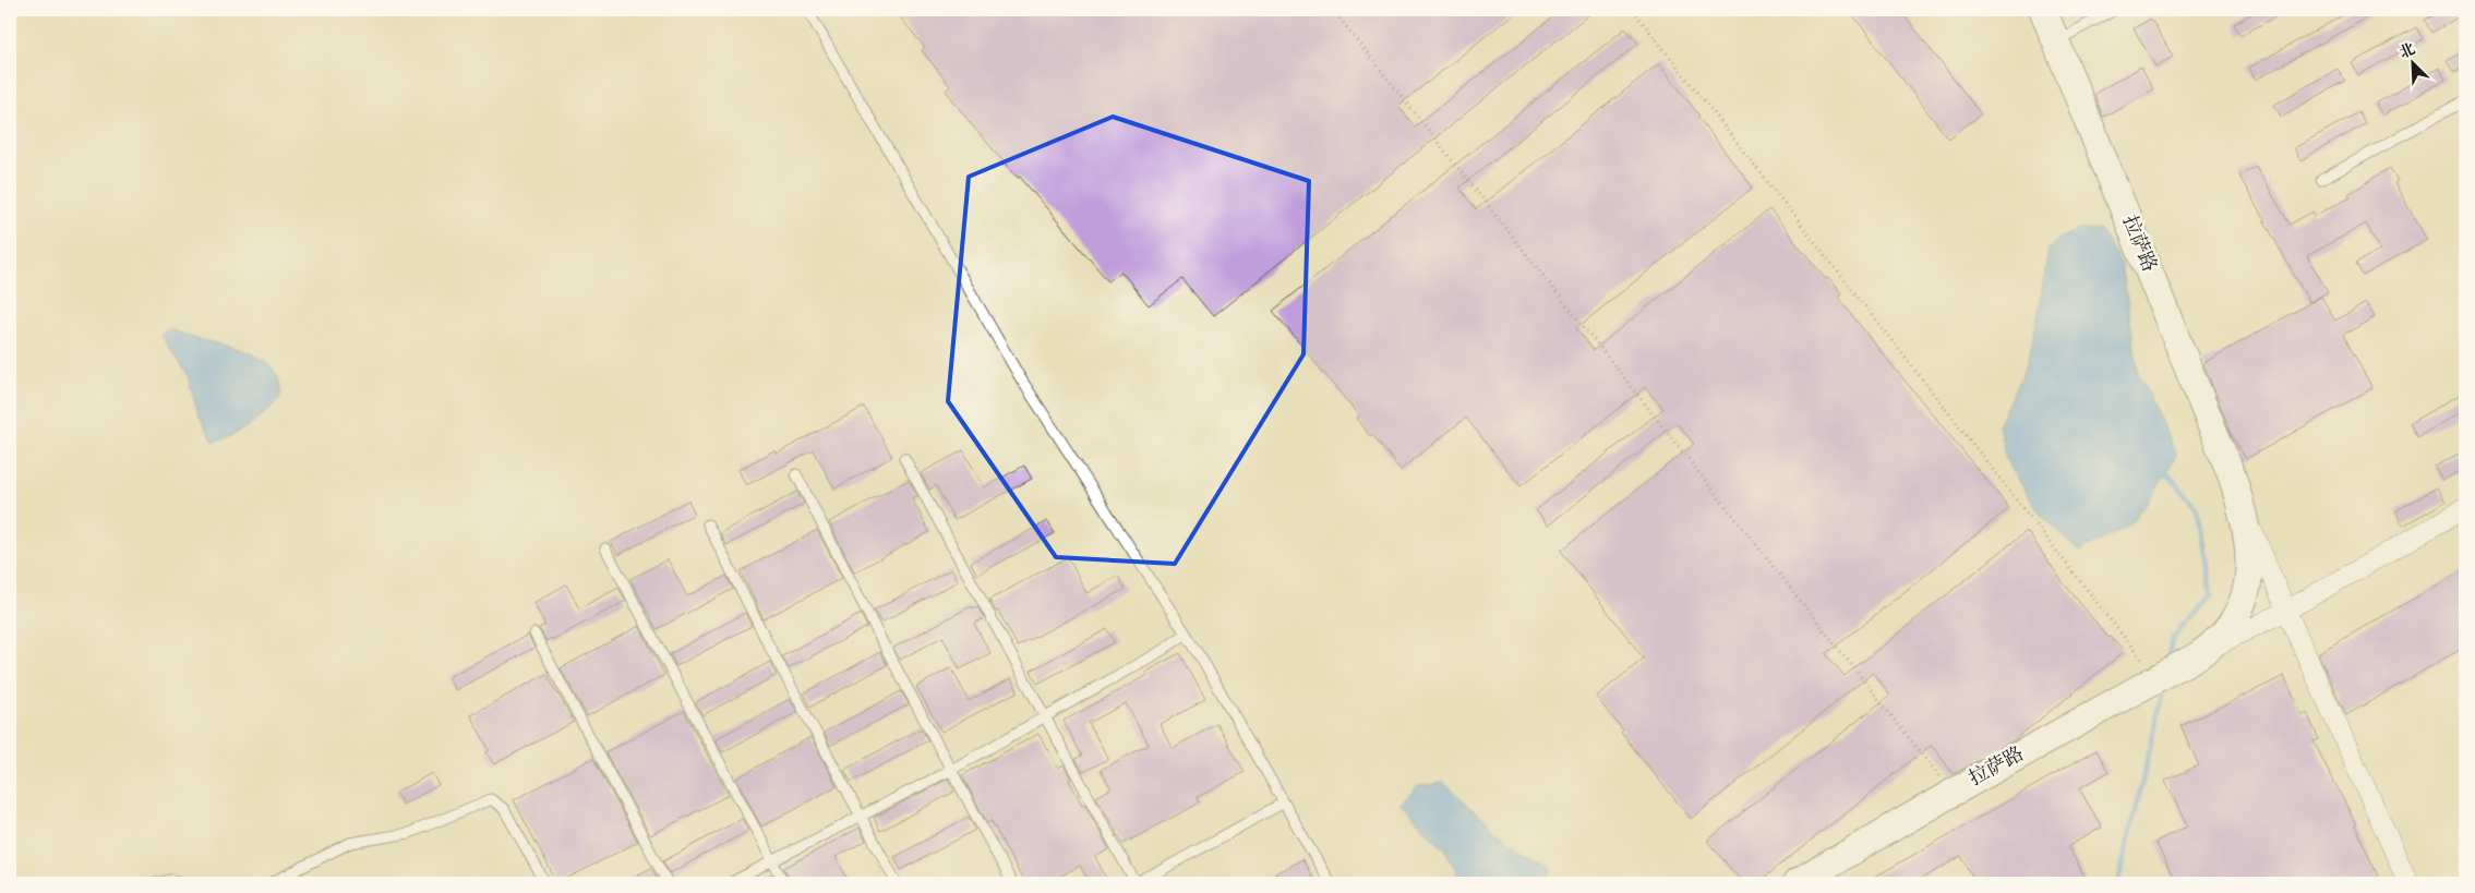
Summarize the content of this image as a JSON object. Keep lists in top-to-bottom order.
{
  "streets": {
    "street": ["拉萨路"]
  },
  "north": "top left"
}
